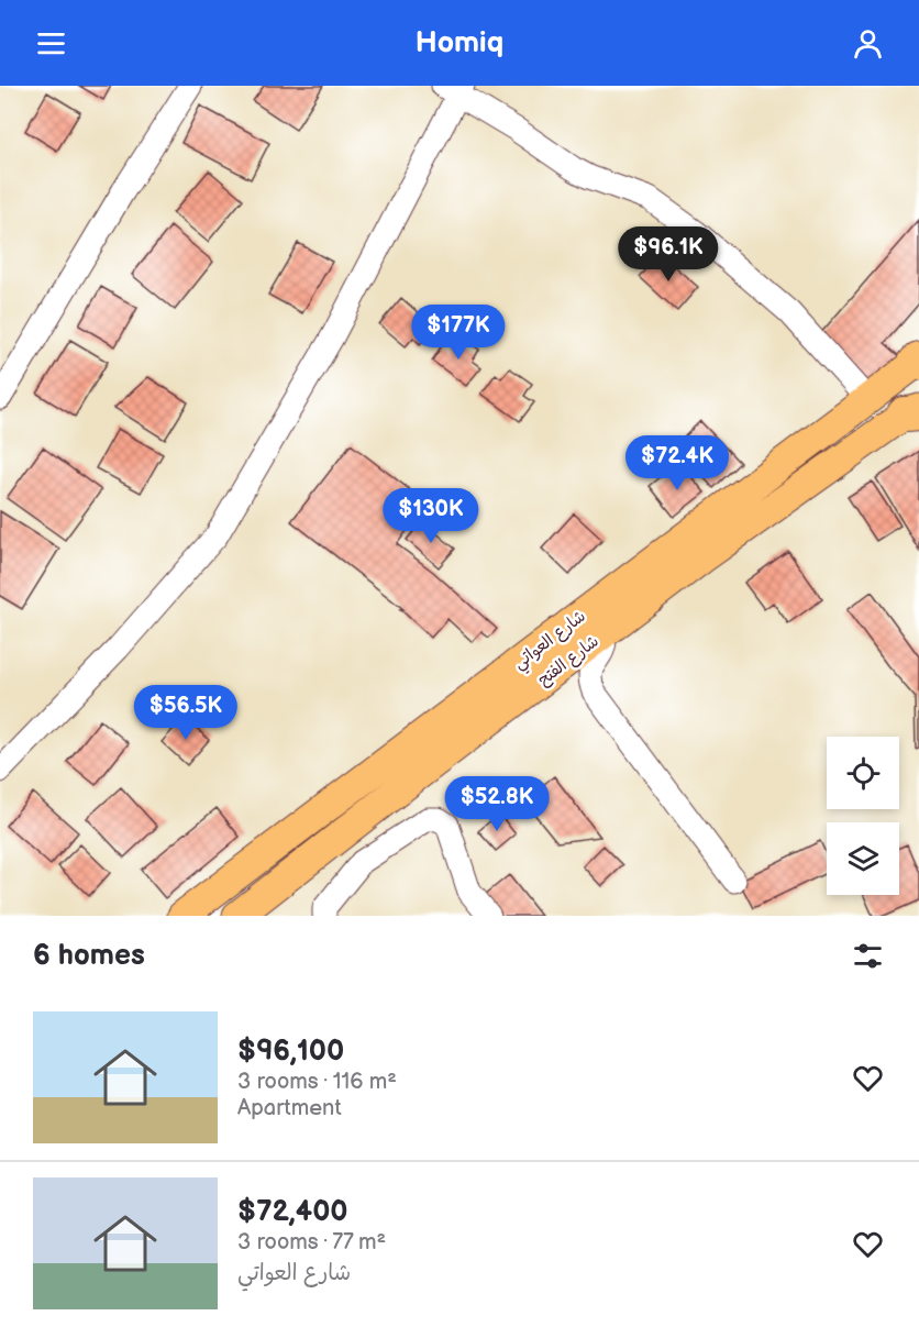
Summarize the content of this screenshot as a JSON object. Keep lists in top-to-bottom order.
{
  "streets": {
    "main road": ["شارع العواتي", "شارع الفتح"]
  },
  "crossings": [
    ["شارع العواتي", "شارع الفتح"]
  ],
  "page": {
    "header": "Homiq",
    "price": [
      "$96.1K",
      "$177K",
      "$72.4K",
      "$130K",
      "$56.5K",
      "$52.8K"
    ],
    "heading": "6 homes",
    "list": [
      {
        "name": "$96,100",
        "note": "3 rooms · 116 m² · Apartment"
      },
      {
        "name": "$72,400",
        "note": "3 rooms · 77 m² · شارع العواتي"
      }
    ]
  }
}
